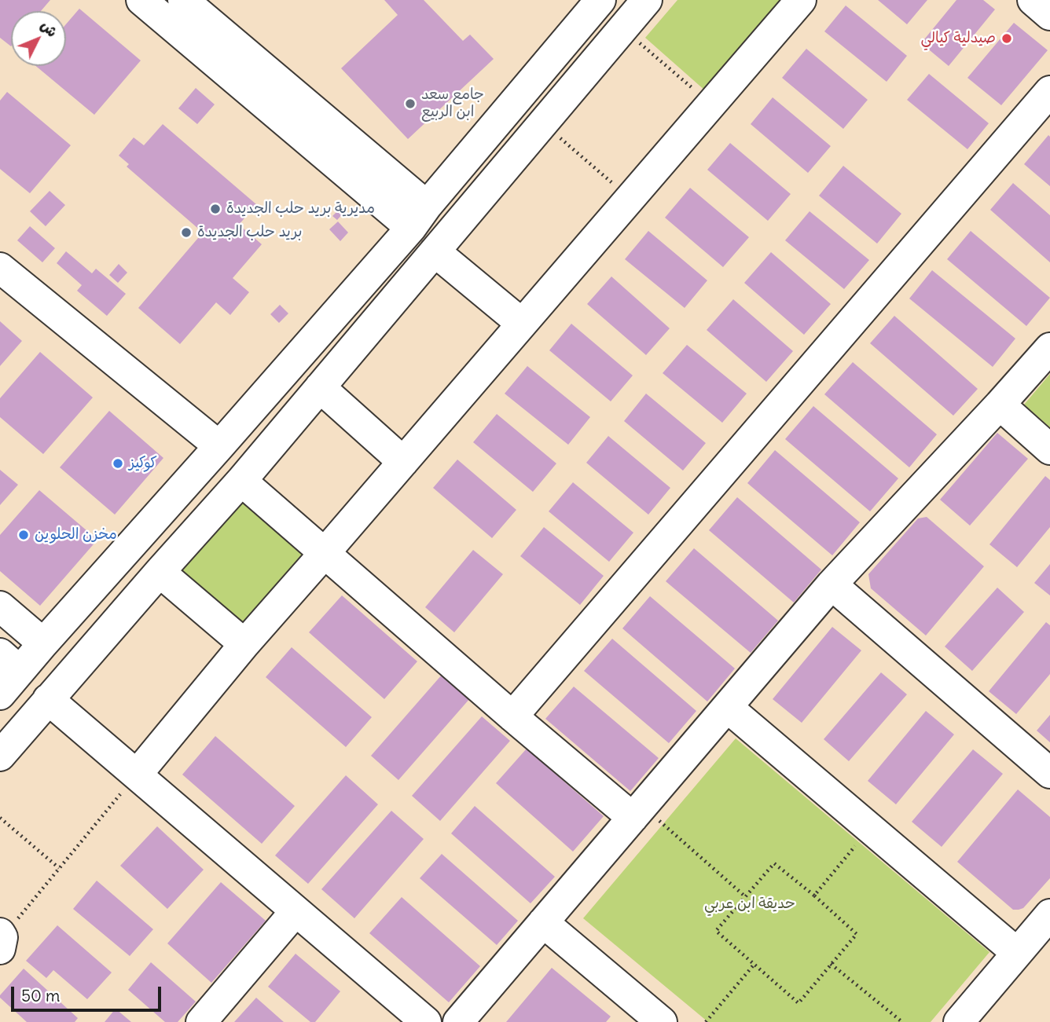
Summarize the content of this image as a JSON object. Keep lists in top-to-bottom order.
{
  "parks": ["حديقة ابن عربي"],
  "places": [
    "صيدلية كيالي",
    "جامع سعد ابن الربيع",
    "مديرية بريد حلب الجديدة",
    "بريد حلب الجديدة",
    "كوكيز",
    "مخزن الحلوين"
  ],
  "scale_bar": "50 m",
  "north": "top right"
}
